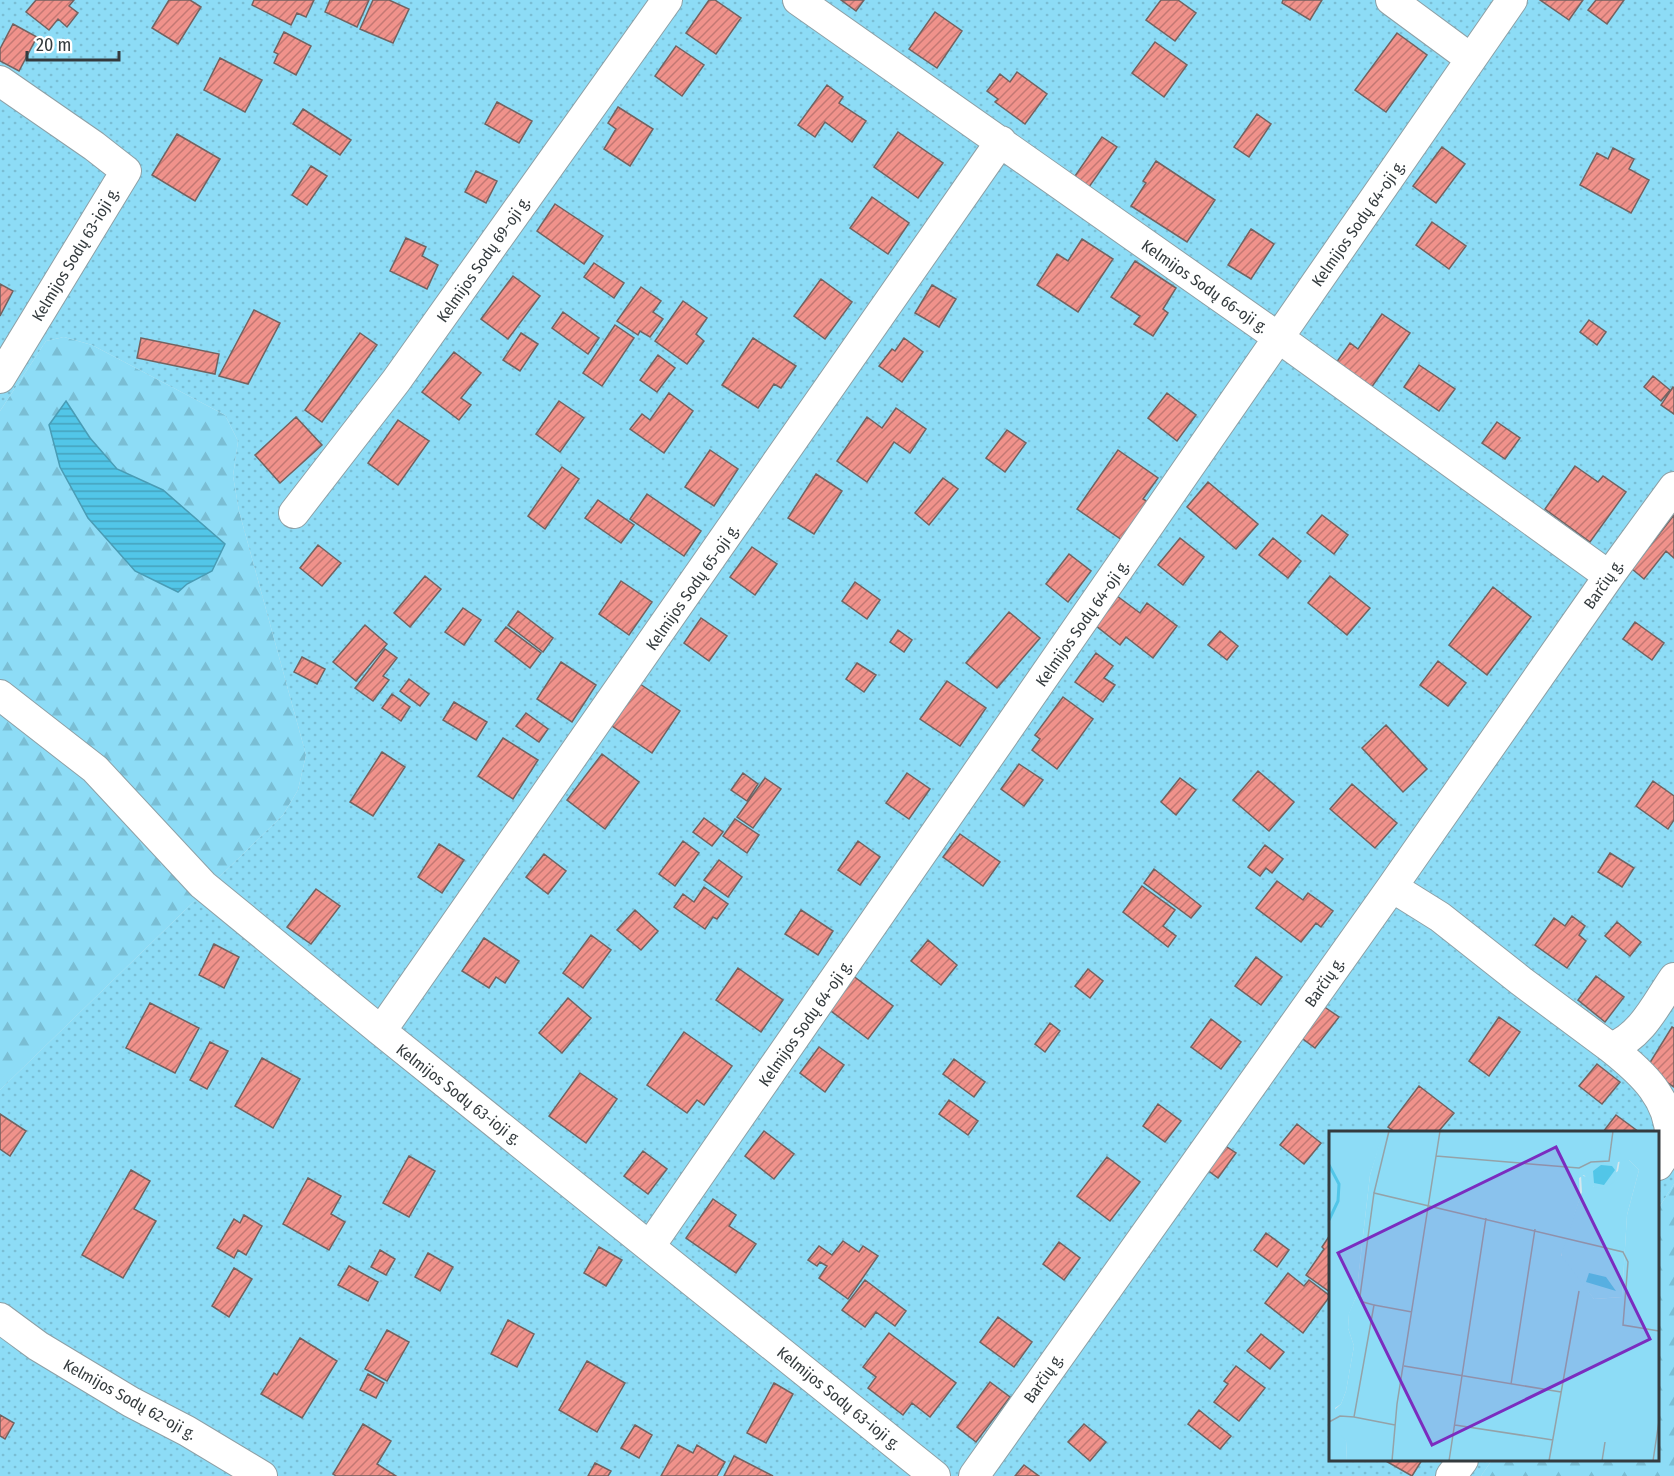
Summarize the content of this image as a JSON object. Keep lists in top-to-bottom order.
{
  "streets": {
    "street": [
      "Kelmijos Sodų 64-oji g.",
      "Kelmijos Sodų 63-ioji g.",
      "Kelmijos Sodų 69-oji g.",
      "Kelmijos Sodų 66-oji g.",
      "Barčių g.",
      "Kelmijos Sodų 65-oji g.",
      "Kelmijos Sodų 62-oji g."
    ]
  },
  "crossings": [
    ["Kelmijos Sodų 64-oji g.", "Kelmijos Sodų 63-ioji g."],
    ["Kelmijos Sodų 64-oji g.", "Kelmijos Sodų 66-oji g."],
    ["Kelmijos Sodų 63-ioji g.", "Kelmijos Sodų 65-oji g."],
    ["Kelmijos Sodų 66-oji g.", "Barčių g."],
    ["Kelmijos Sodų 66-oji g.", "Kelmijos Sodų 65-oji g."]
  ],
  "scale_bar": "20 m"
}
